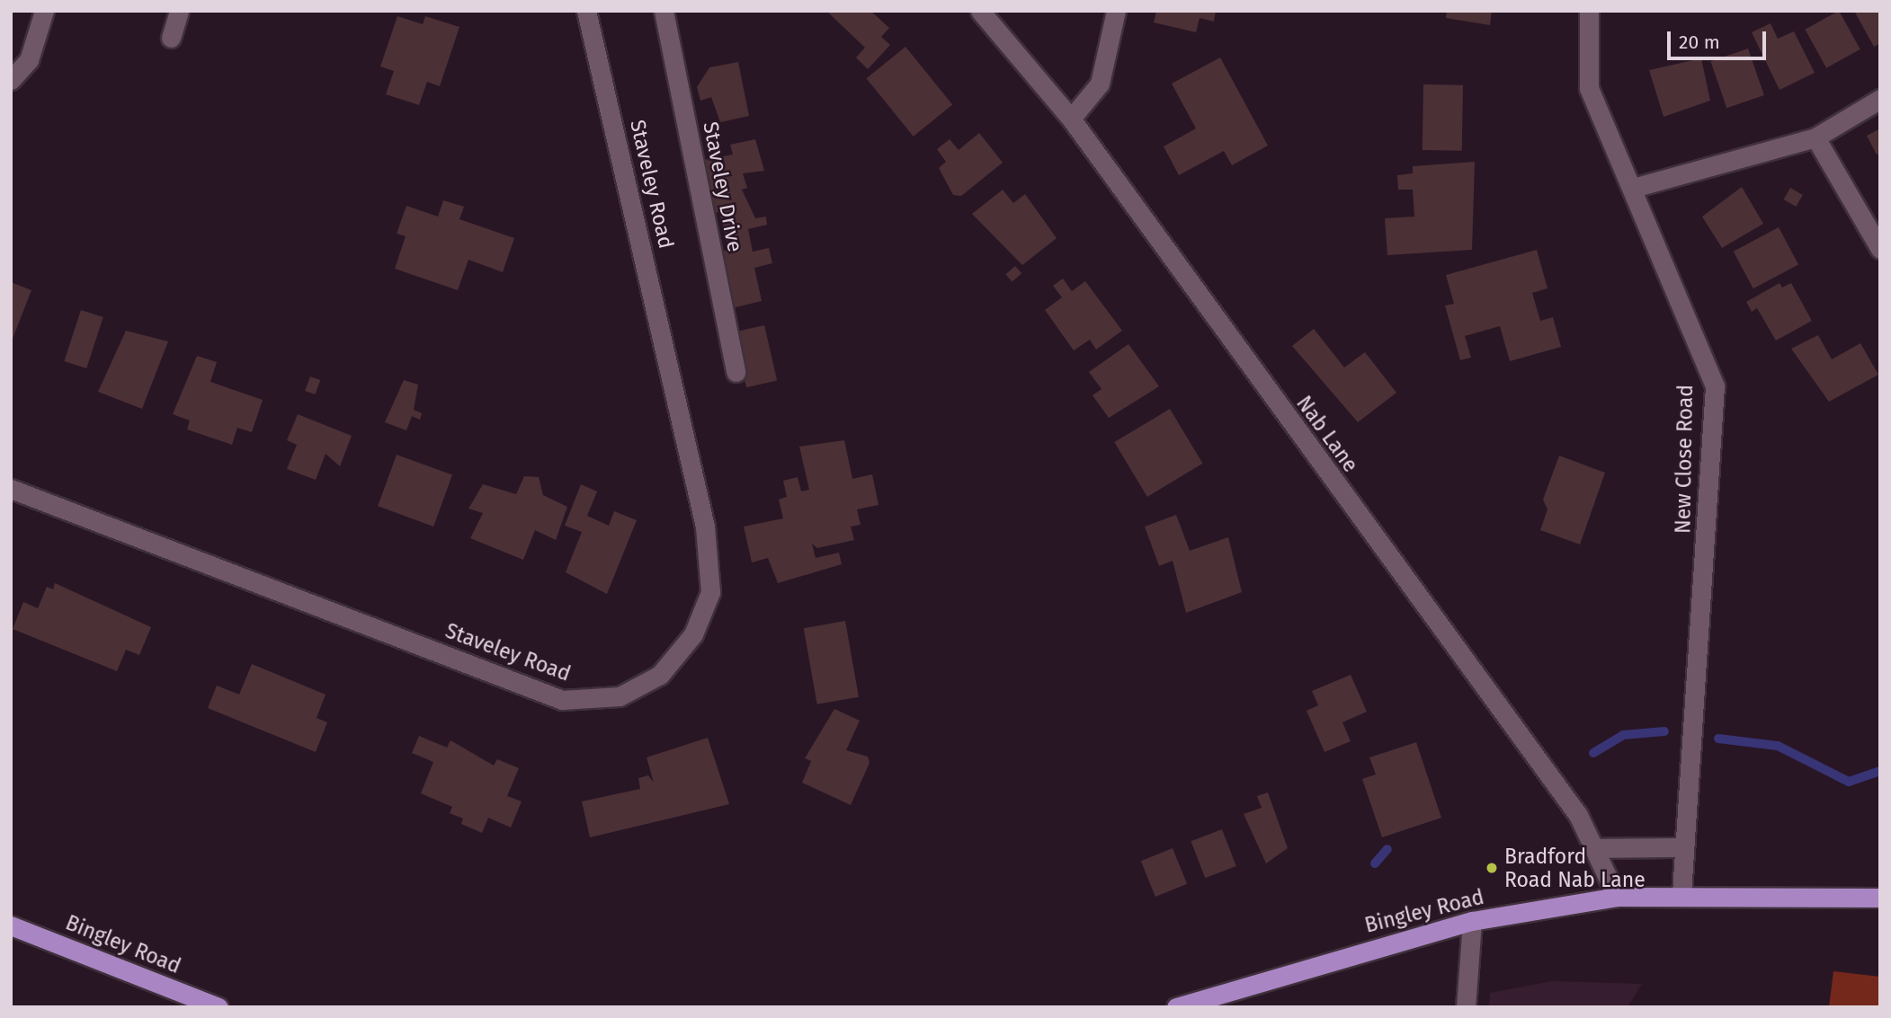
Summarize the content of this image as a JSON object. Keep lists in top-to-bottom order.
{
  "streets": {
    "highway": ["Bingley Road"],
    "street": [
      "Staveley Road",
      "Staveley Drive",
      "Nab Lane",
      "New Close Road"
    ]
  },
  "crossings": [
    ["Nab Lane", "Bingley Road"],
    ["New Close Road", "Bingley Road"]
  ],
  "places": ["Bradford Road Nab Lane"],
  "scale_bar": "20 m"
}
